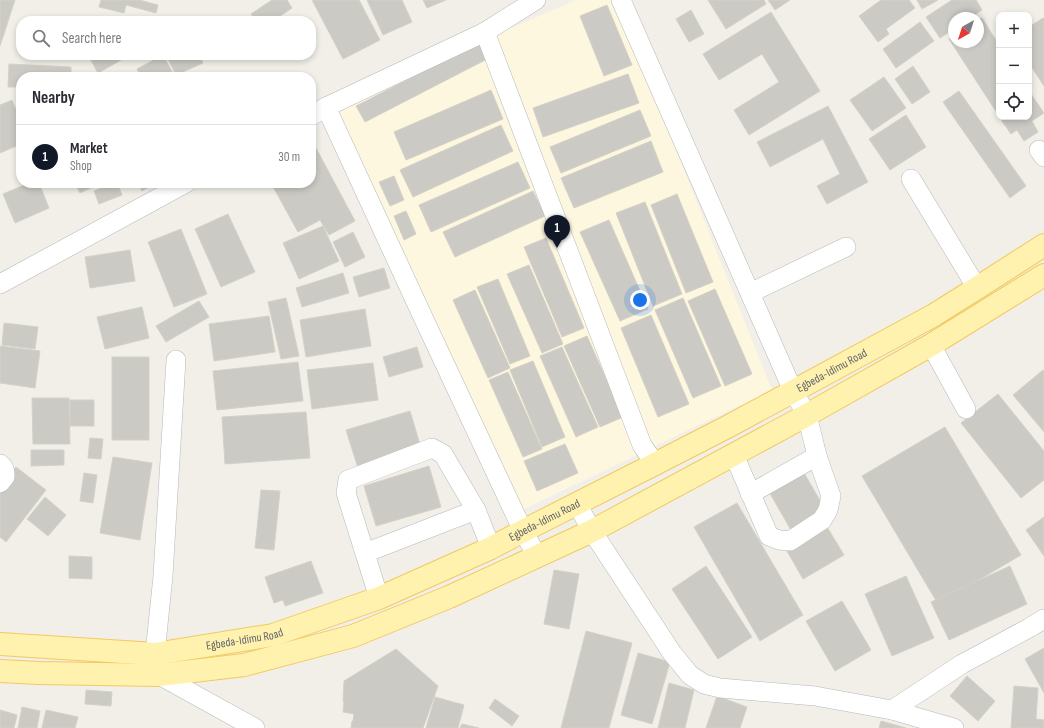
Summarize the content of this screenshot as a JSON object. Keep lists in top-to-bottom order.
{
  "streets": {
    "main road": ["Egbeda-Idimu Road"]
  },
  "north": "bottom left",
  "page": {
    "map_buttons": ["+", "−"],
    "search": "Search here",
    "heading": "Nearby",
    "list": [
      {
        "mark": "1",
        "name": "Market",
        "note": "Shop",
        "value": "30 m"
      }
    ],
    "pins": "1"
  }
}
